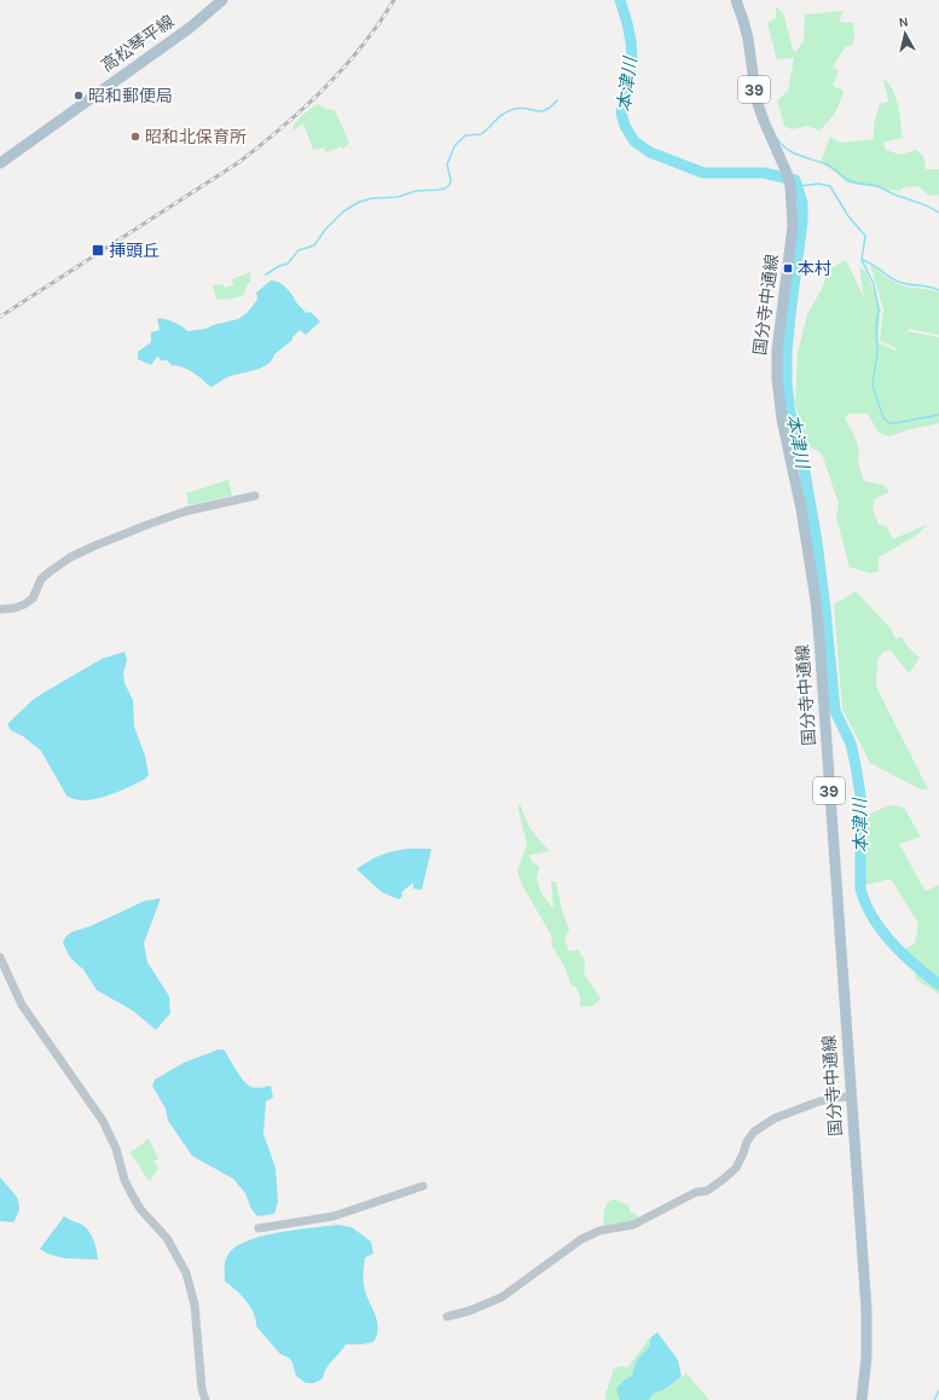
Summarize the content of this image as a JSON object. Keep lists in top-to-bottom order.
{
  "streets": {
    "main road": ["高松琴平線", "39", "国分寺中通線"]
  },
  "water": ["本津川"],
  "places": {
    "other": ["昭和郵便局", "昭和北保育所"],
    "transit": ["挿頭丘", "本村"]
  },
  "north": "top"
}
